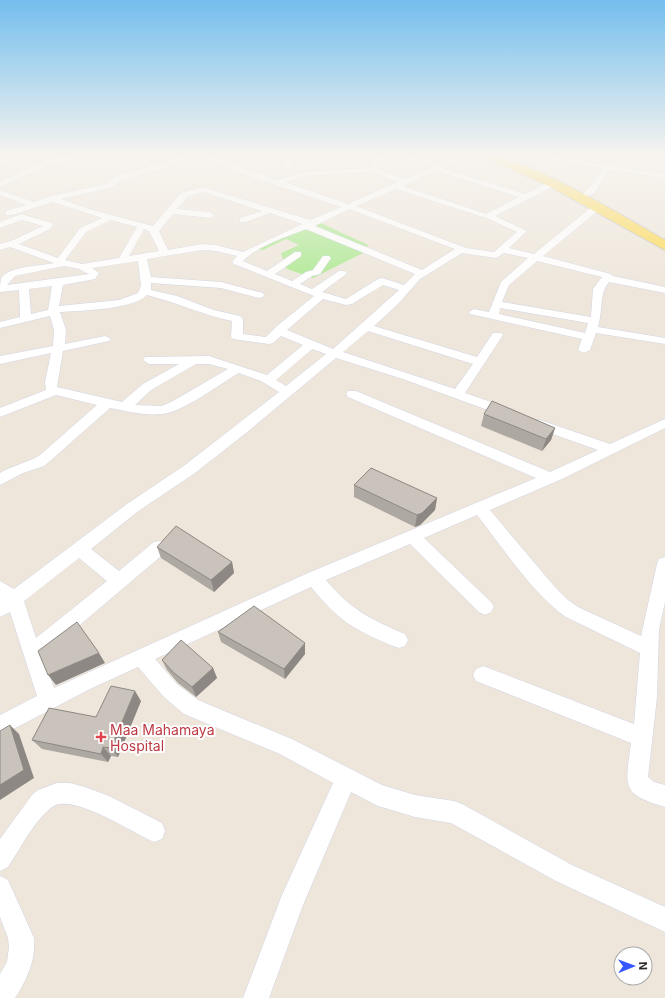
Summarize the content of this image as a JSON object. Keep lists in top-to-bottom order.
{
  "places": {
    "health": ["Maa Mahamaya Hospital"]
  },
  "north": "right"
}
